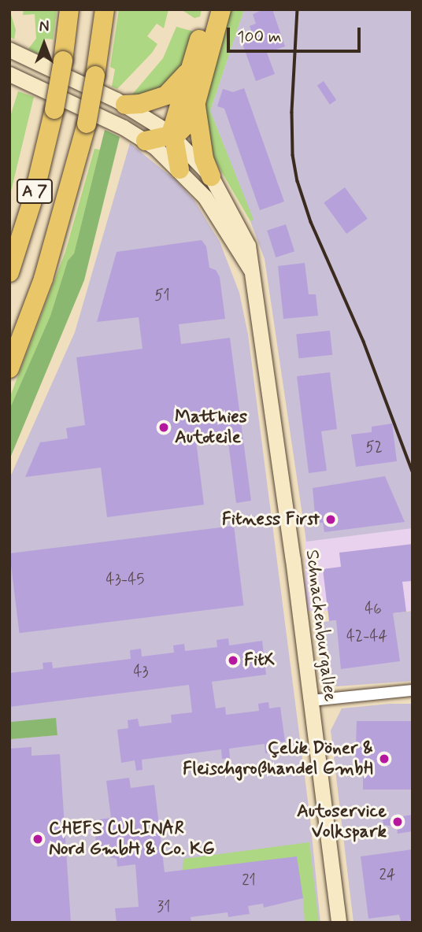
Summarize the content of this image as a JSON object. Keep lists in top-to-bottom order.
{
  "streets": {
    "highway": ["A 7"],
    "main road": ["Schnackenburgallee"]
  },
  "places": [
    "Matthies Autoteile",
    "Fitness First",
    "FitX",
    "Çelik Döner & Fleischgroßhandel GmbH",
    "Autoservice Volkspark",
    "CHEFS CULINAR Nord GmbH & Co. KG"
  ],
  "house_numbers": [
    "51",
    "52",
    "43-45",
    "46",
    "42-44",
    "43",
    "24",
    "21",
    "31"
  ],
  "scale_bar": "100 m",
  "north": "top"
}
